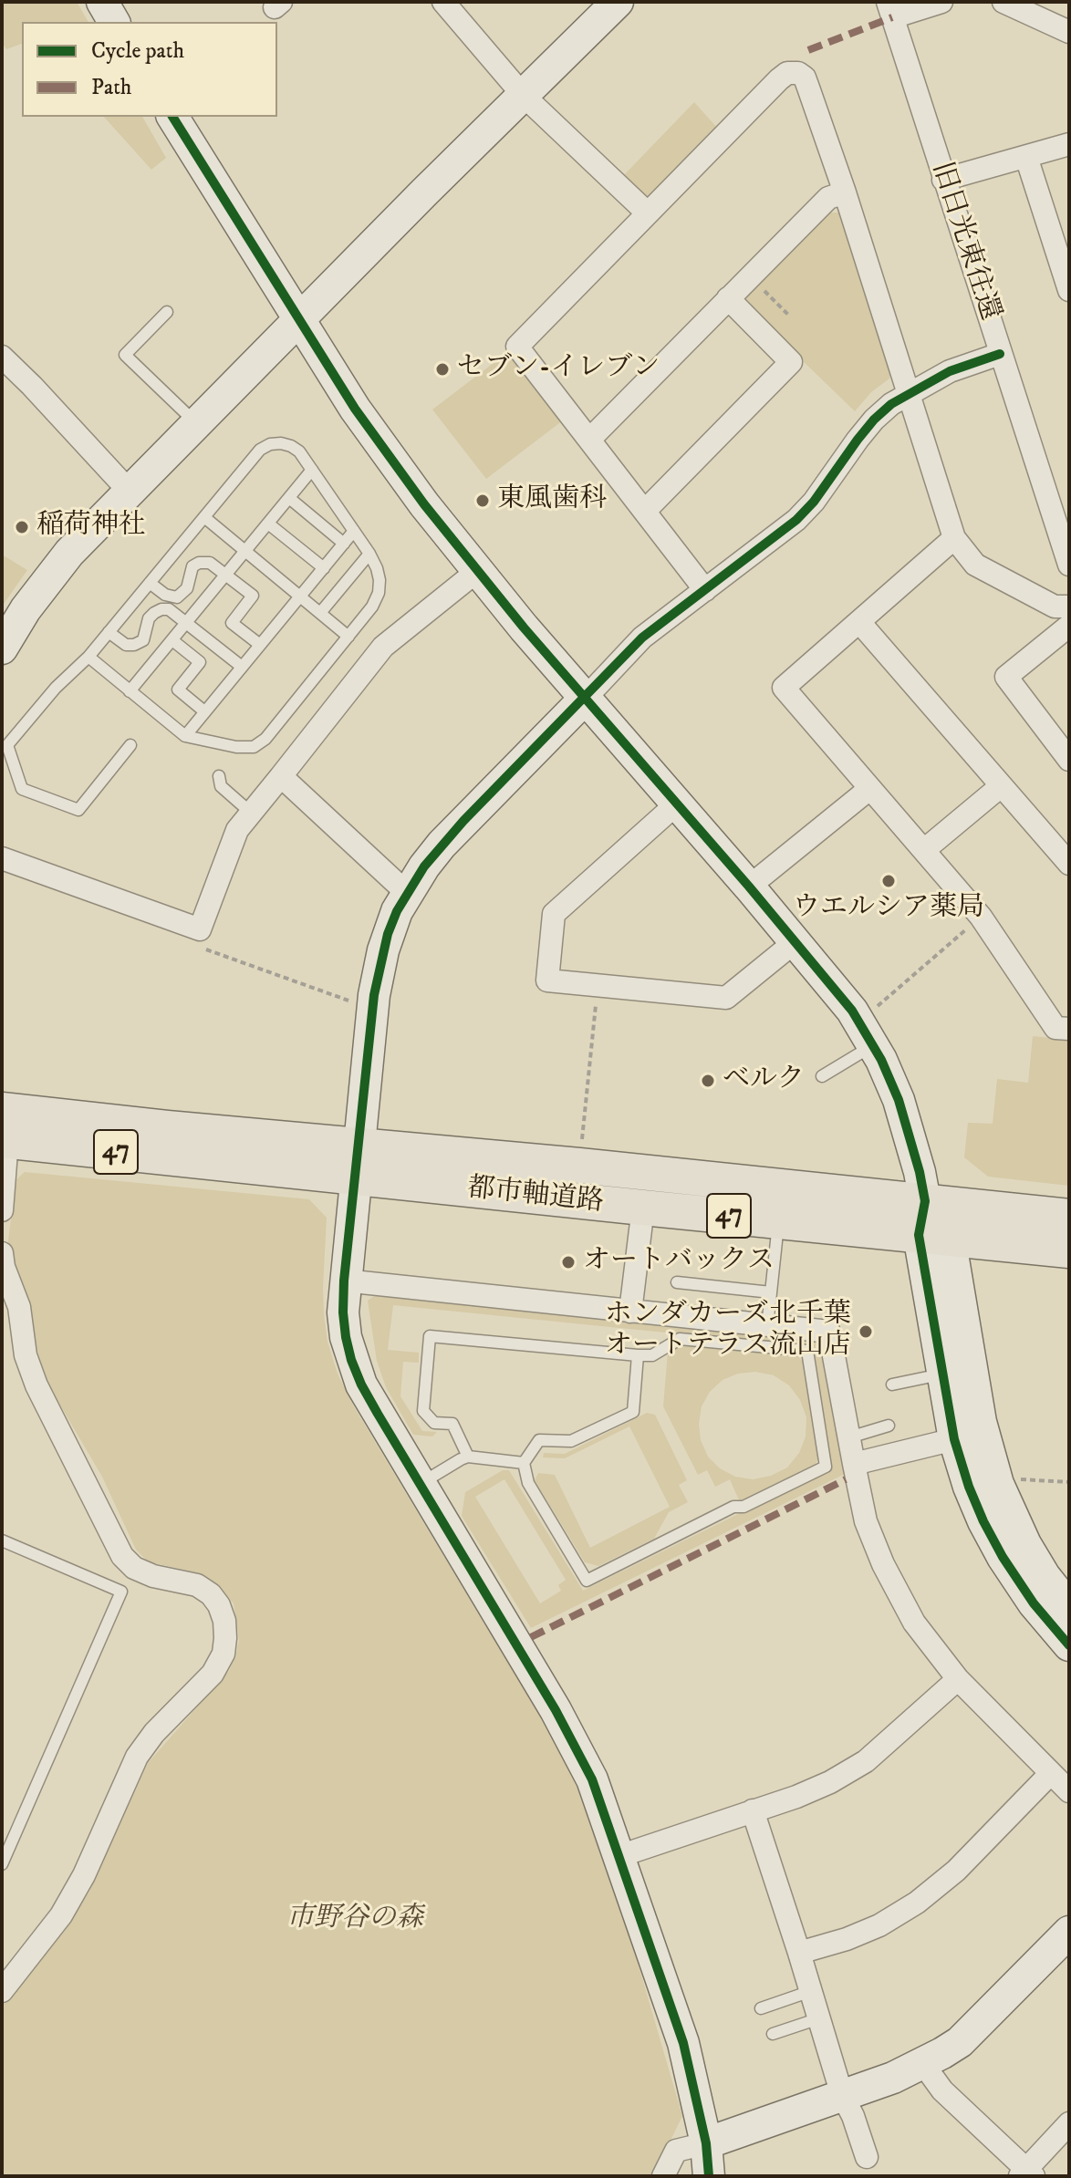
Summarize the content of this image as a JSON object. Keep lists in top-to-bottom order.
{
  "streets": {
    "main road": ["47", "都市軸道路"],
    "street": ["旧日光東往還"]
  },
  "parks": ["市野谷の森"],
  "places": [
    "セブン-イレブン",
    "東風歯科",
    "稲荷神社",
    "ウエルシア薬局",
    "ベルク",
    "オートバックス",
    "ホンダカーズ北千葉 オートテラス流山店"
  ],
  "legend": ["Cycle path", "Path"]
}
